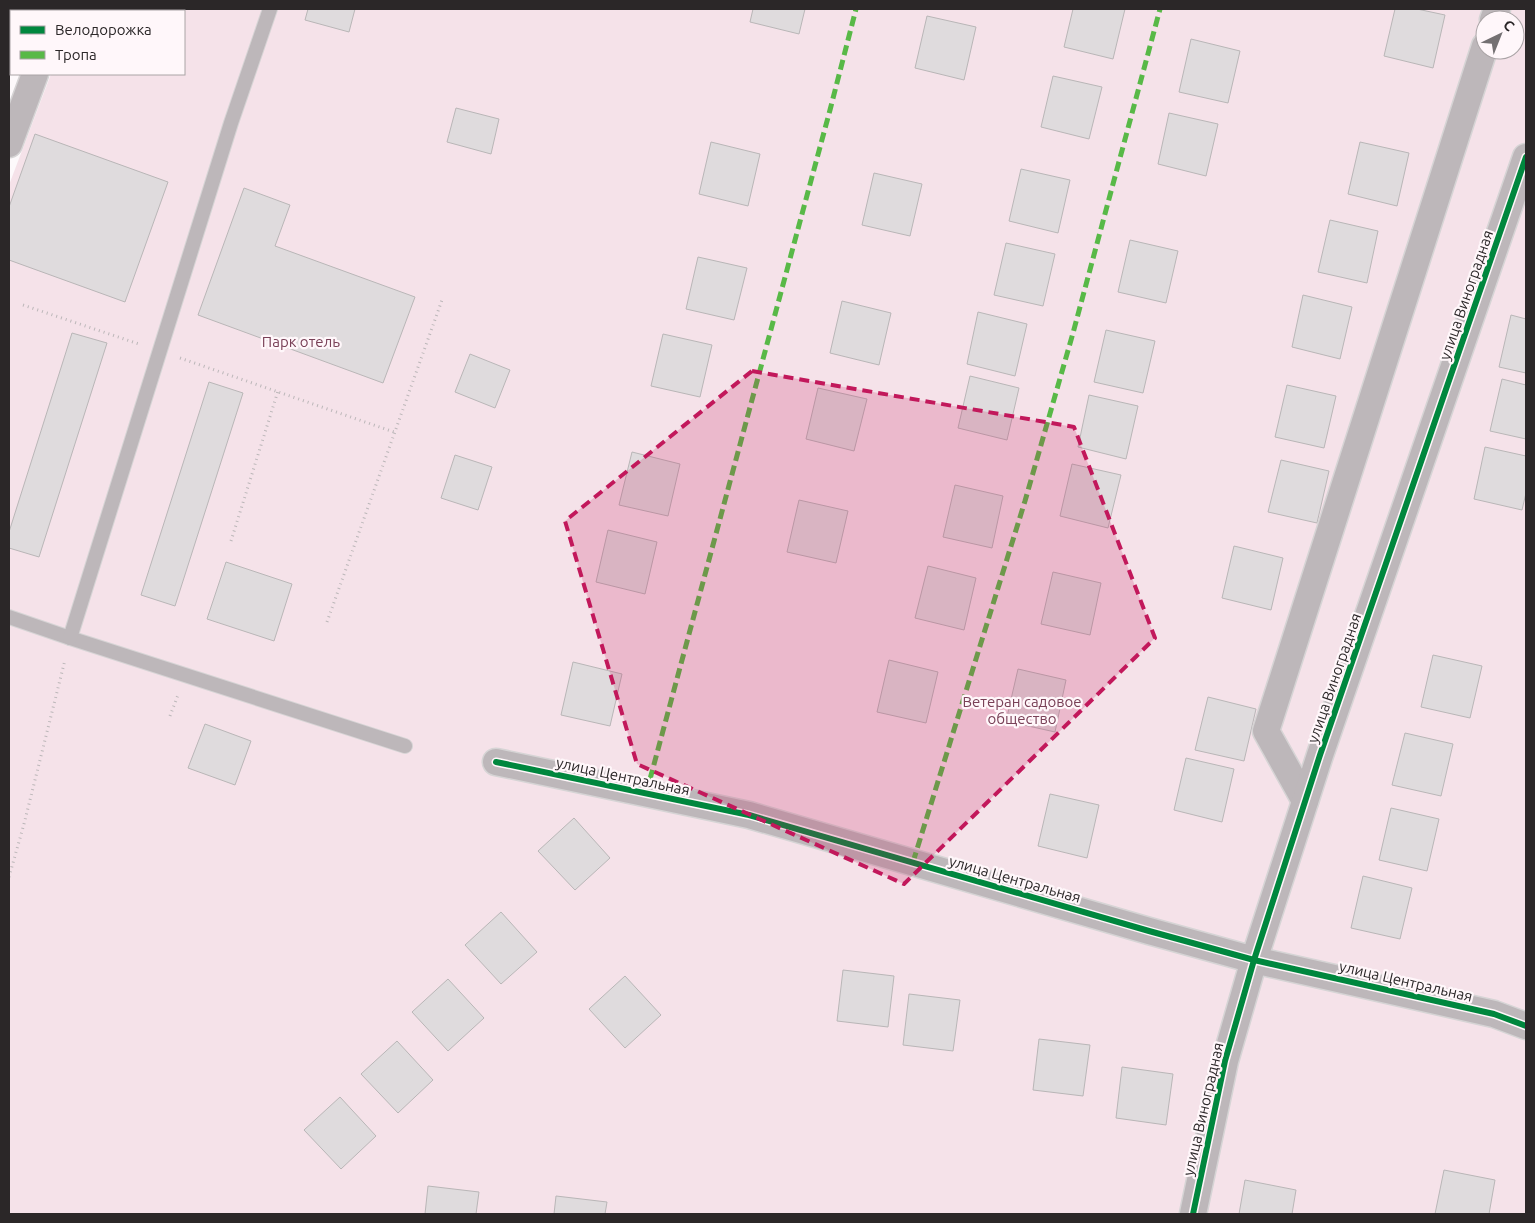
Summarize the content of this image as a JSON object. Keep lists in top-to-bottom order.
{
  "streets": {
    "street": ["улица Виноградная", "улица Центральная"]
  },
  "crossings": [
    ["улица Виноградная", "улица Центральная"]
  ],
  "parks": ["Парк отель", "Ветеран садовое общество"],
  "legend": ["Велодорожка", "Тропа"],
  "north": "top right"
}
